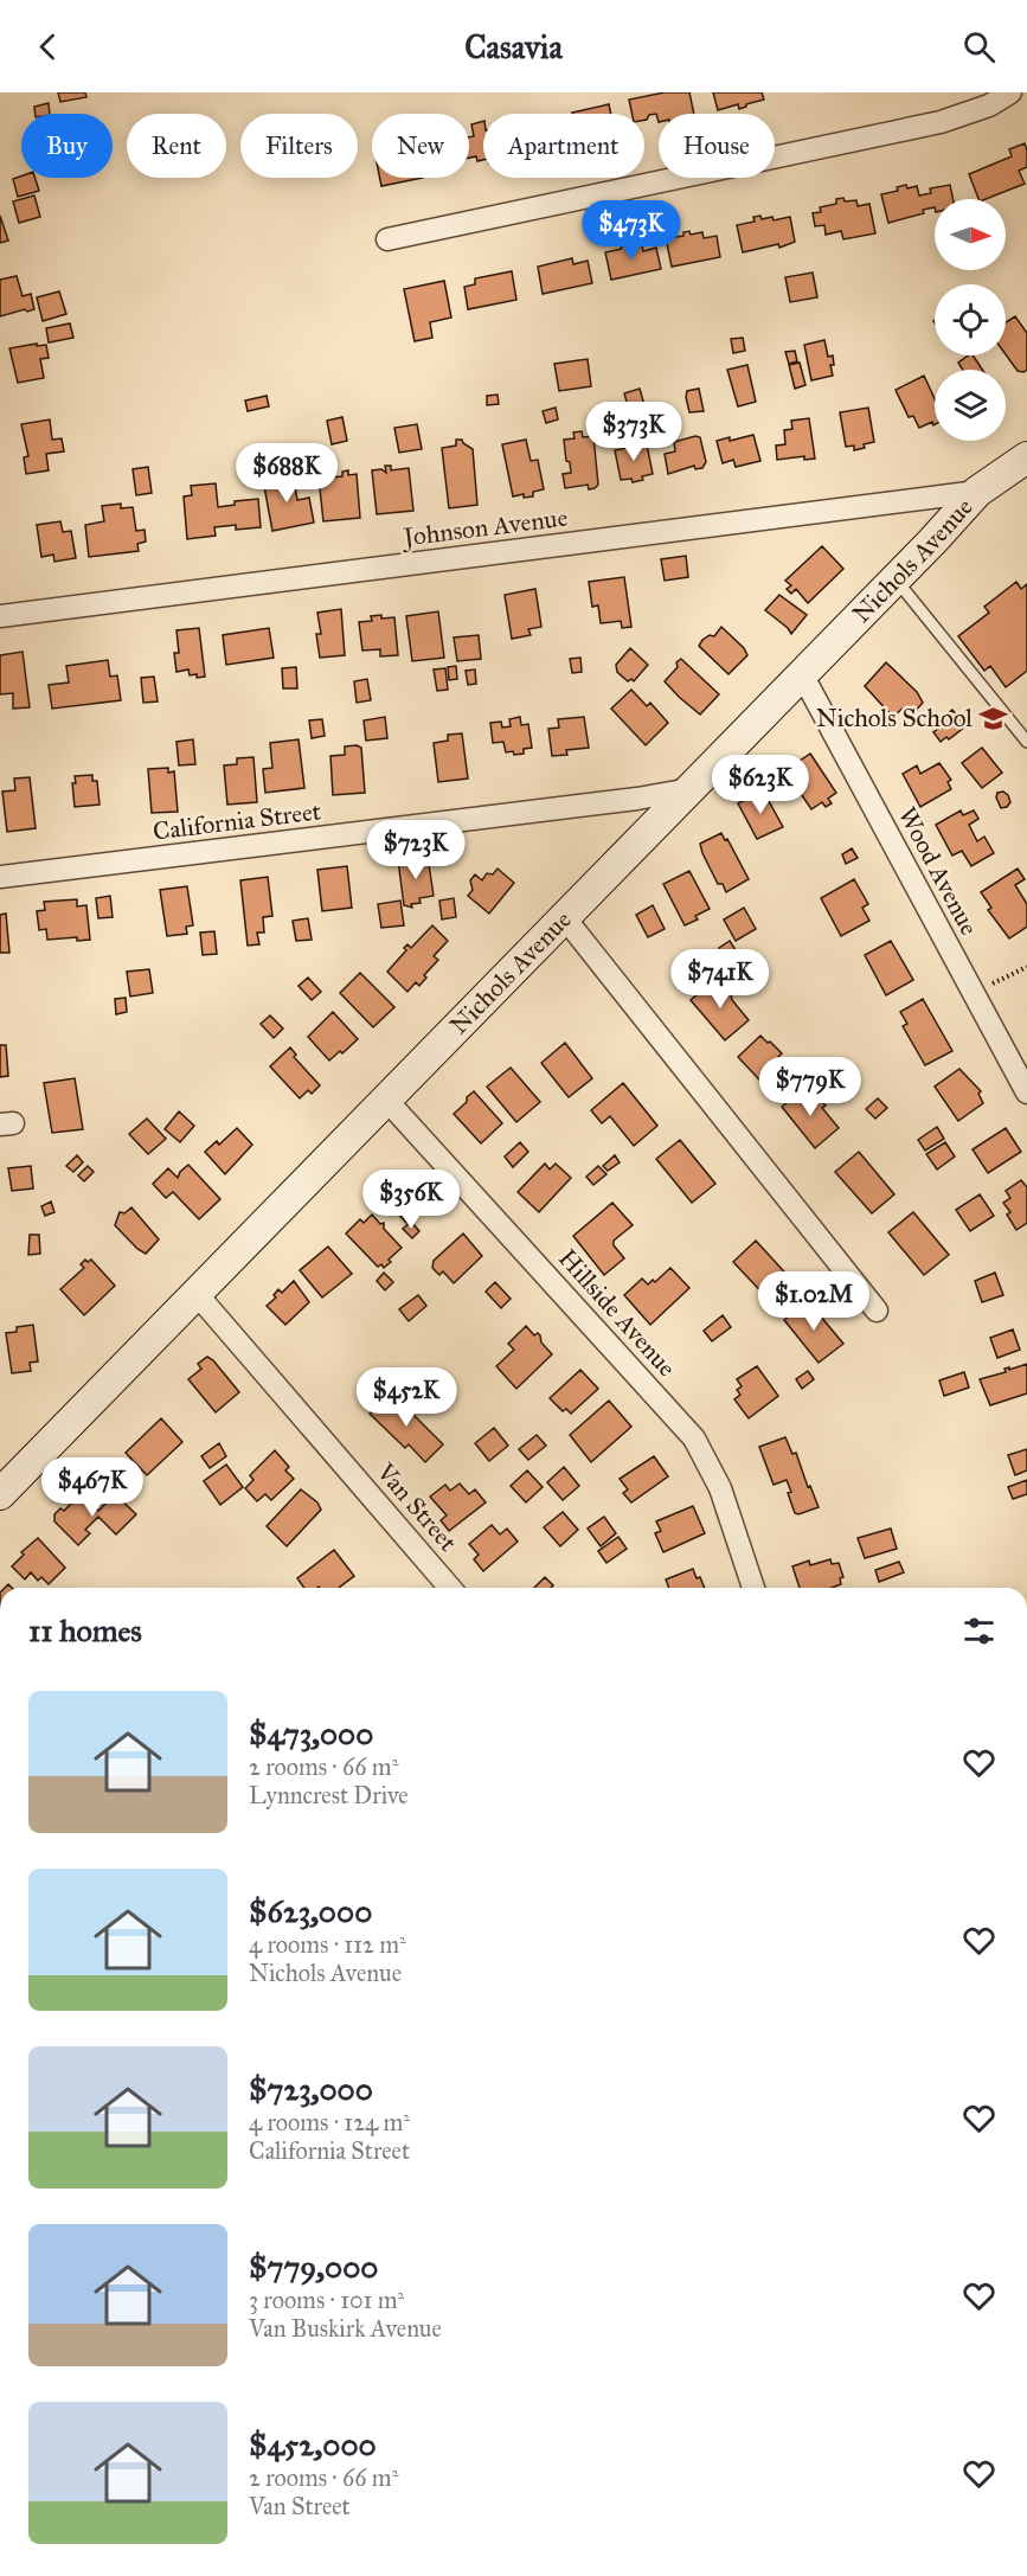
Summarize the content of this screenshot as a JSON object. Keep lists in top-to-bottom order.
{
  "streets": {
    "main road": ["Nichols Avenue"],
    "street": [
      "Johnson Avenue",
      "California Street",
      "Wood Avenue",
      "Hillside Avenue",
      "Van Street"
    ]
  },
  "crossings": [
    ["Johnson Avenue", "Nichols Avenue"],
    ["Nichols Avenue", "California Street"],
    ["Nichols Avenue", "Wood Avenue"],
    ["Nichols Avenue", "Hillside Avenue"],
    ["Nichols Avenue", "Van Street"]
  ],
  "places": {
    "school or university": ["Nichols School"]
  },
  "north": "right",
  "page": {
    "header": "Casavia",
    "chip": [
      "Buy",
      "Rent",
      "Filters",
      "New",
      "Apartment",
      "House"
    ],
    "price": [
      "$473K",
      "$373K",
      "$688K",
      "$623K",
      "$723K",
      "$741K",
      "$779K",
      "$356K",
      "$1.02M",
      "$452K",
      "$467K"
    ],
    "heading": "11 homes",
    "list": [
      {
        "name": "$473,000",
        "note": "2 rooms · 66 m² · Lynncrest Drive"
      },
      {
        "name": "$623,000",
        "note": "4 rooms · 112 m² · Nichols Avenue"
      },
      {
        "name": "$723,000",
        "note": "4 rooms · 124 m² · California Street"
      },
      {
        "name": "$779,000",
        "note": "3 rooms · 101 m² · Van Buskirk Avenue"
      },
      {
        "name": "$452,000",
        "note": "2 rooms · 66 m² · Van Street"
      }
    ]
  }
}
